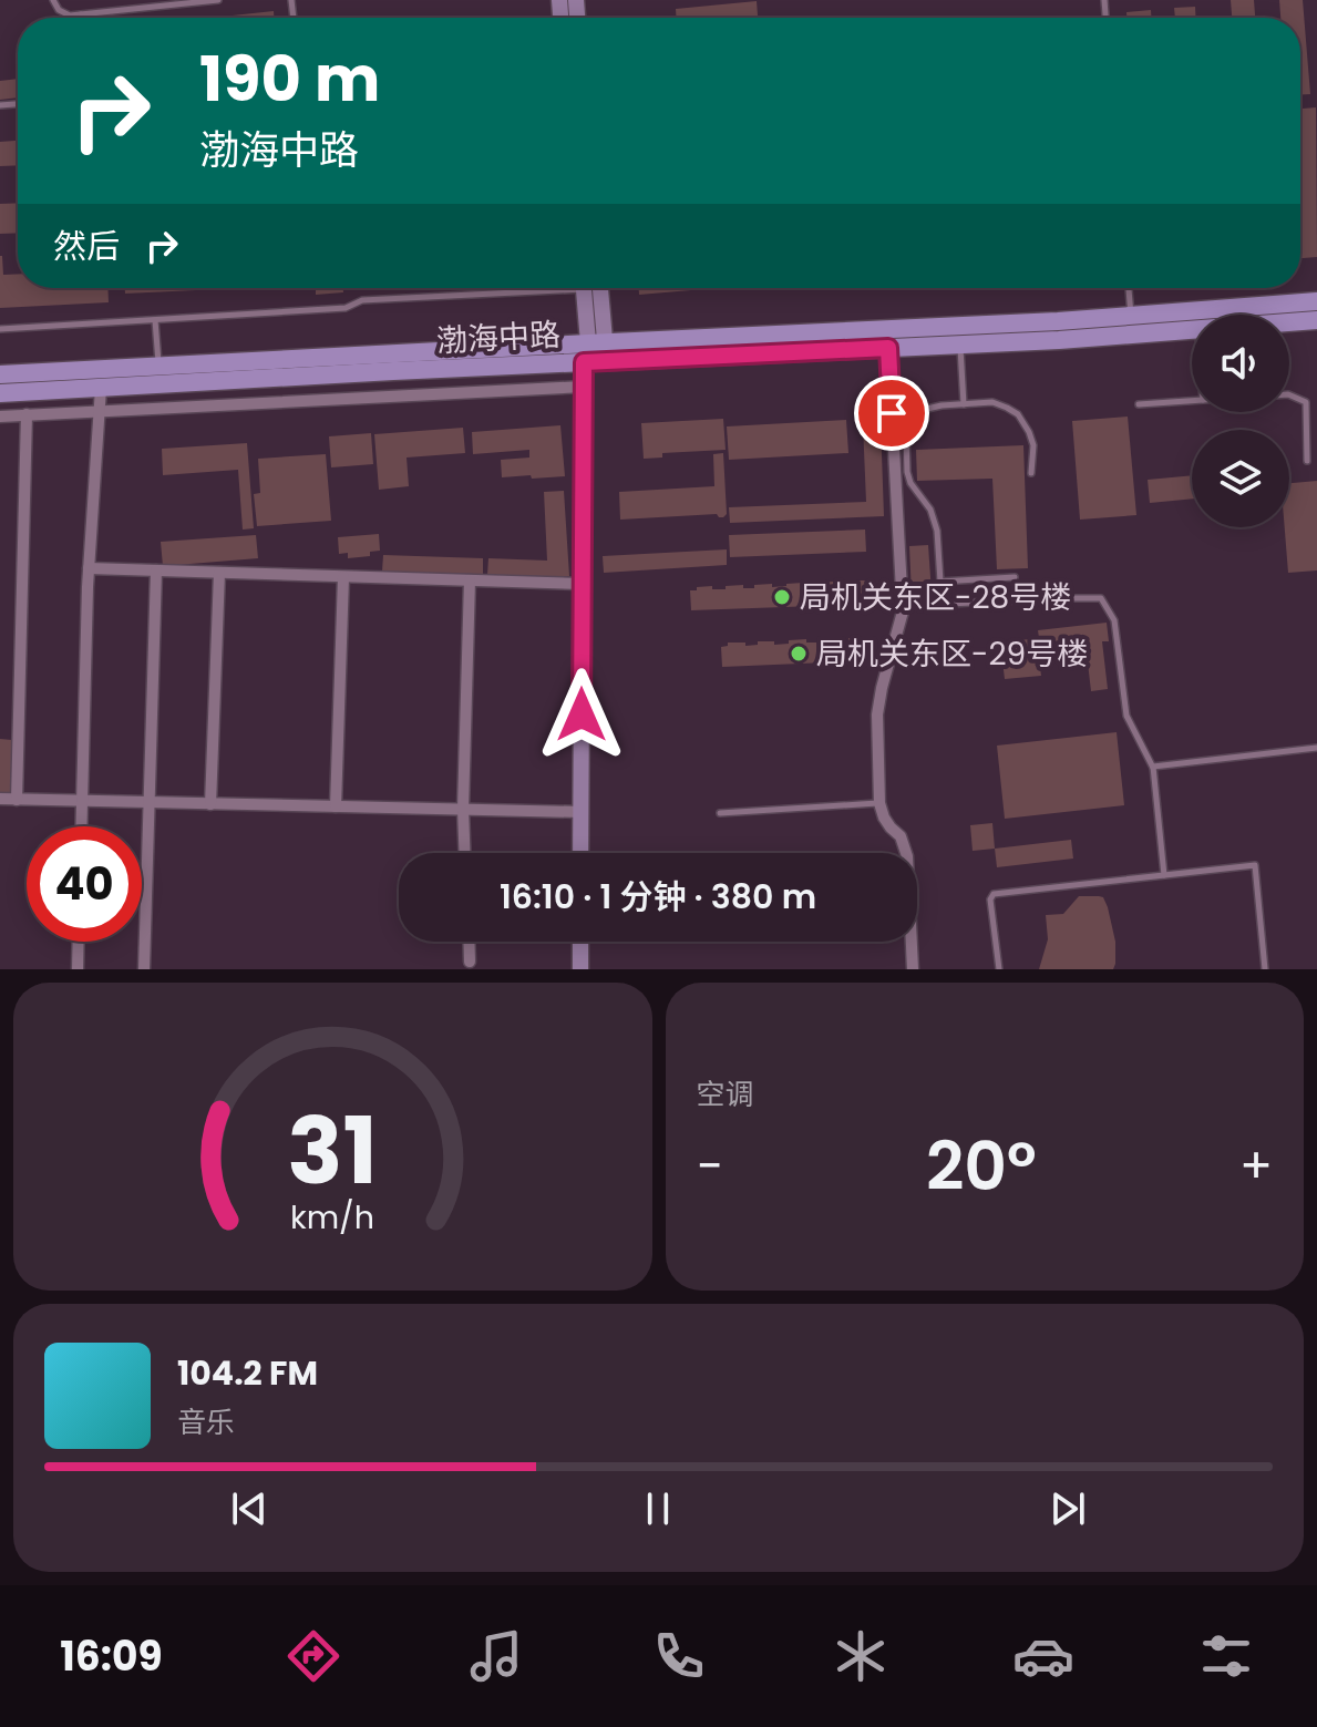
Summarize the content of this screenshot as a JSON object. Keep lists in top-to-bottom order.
{
  "streets": {
    "main road": ["渤海中路"]
  },
  "places": ["局机关东区-28号楼", "局机关东区-29号楼"],
  "page": {
    "turn": ["190 m", "渤海中路"],
    "then": "然后",
    "limit": "40",
    "trip": "16:10 · 1 分钟 · 380 m",
    "tile": "空调",
    "heat": ["−", "20°", "+"],
    "song": ["104.2 FM", "音乐"],
    "tabs": "16:09",
    "gauge": ["31", "km/h"]
  }
}
